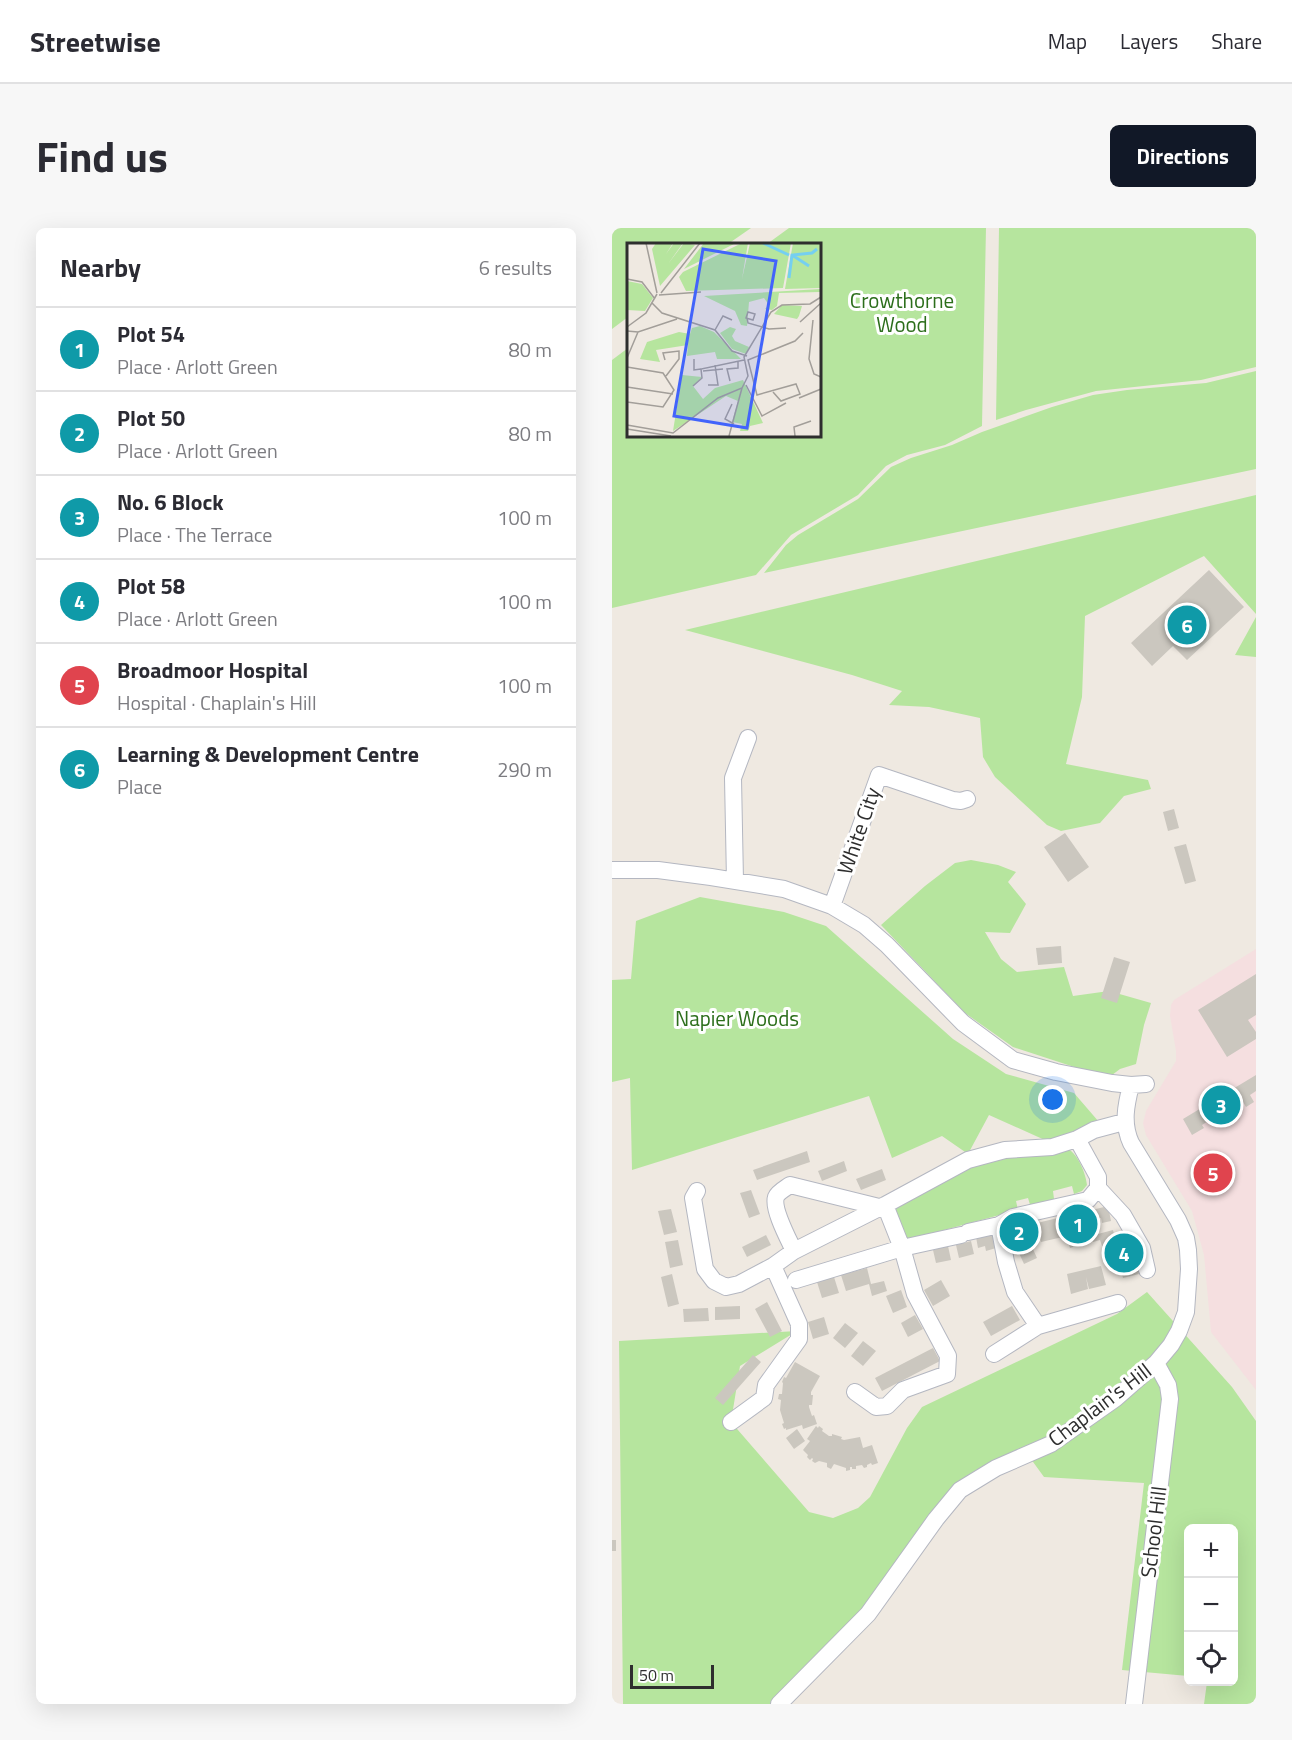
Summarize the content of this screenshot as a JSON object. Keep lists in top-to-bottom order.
{
  "streets": {
    "street": ["White City", "Chaplain's Hill", "School Hill"]
  },
  "crossings": [
    ["Chaplain's Hill", "School Hill"]
  ],
  "parks": ["Crowthorne Wood", "Napier Woods"],
  "scale_bar": "50 m",
  "page": {
    "header": "Streetwise",
    "nav": ["Map", "Layers", "Share"],
    "title": "Find us",
    "buttons": "Directions",
    "heading": ["Nearby", "6 results"],
    "list": [
      {
        "mark": "1",
        "name": "Plot 54",
        "note": "Place · Arlott Green",
        "value": "80 m"
      },
      {
        "mark": "2",
        "name": "Plot 50",
        "note": "Place · Arlott Green",
        "value": "80 m"
      },
      {
        "mark": "3",
        "name": "No. 6 Block",
        "note": "Place · The Terrace",
        "value": "100 m"
      },
      {
        "mark": "4",
        "name": "Plot 58",
        "note": "Place · Arlott Green",
        "value": "100 m"
      },
      {
        "mark": "5",
        "name": "Broadmoor Hospital",
        "note": "Hospital · Chaplain's Hill",
        "value": "100 m"
      },
      {
        "mark": "6",
        "name": "Learning & Development Centre",
        "note": "Place",
        "value": "290 m"
      }
    ],
    "pins": [
      "6",
      "3",
      "5",
      "1",
      "2",
      "4"
    ],
    "map_buttons": ["+", "−"],
    "scale": "50 m"
  }
}
